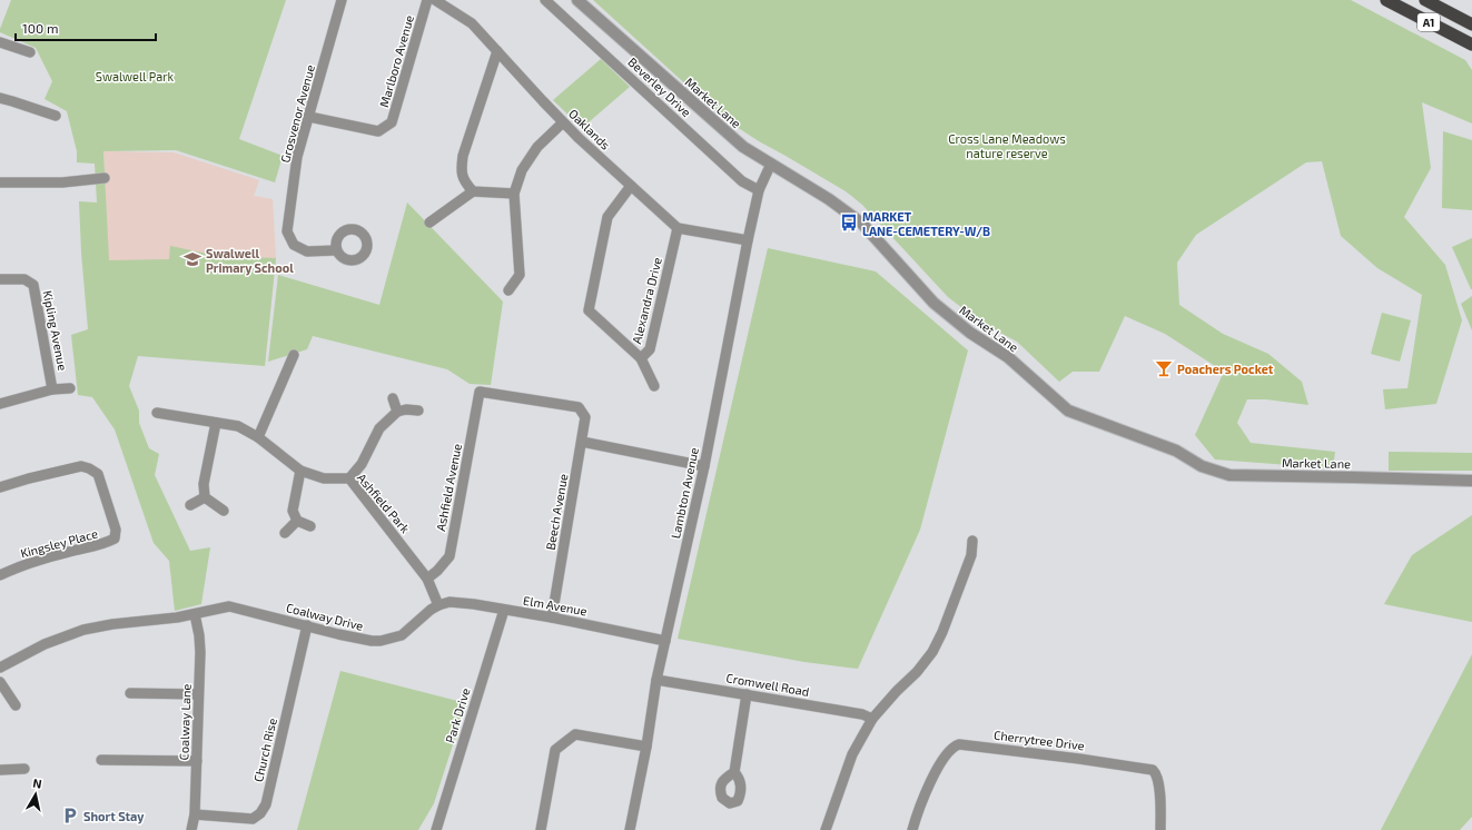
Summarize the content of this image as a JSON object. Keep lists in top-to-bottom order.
{
  "streets": {
    "highway": ["A1"],
    "street": [
      "Marlboro Avenue",
      "Beverley Drive",
      "Market Lane",
      "Grosvenor Avenue",
      "Oaklands",
      "Alexandra Drive",
      "Kipling Avenue",
      "Ashfield Avenue",
      "Lambton Avenue",
      "Ashfield Park",
      "Beech Avenue",
      "Kingsley Place",
      "Elm Avenue",
      "Coalway Drive",
      "Cromwell Road",
      "Park Drive",
      "Coalway Lane",
      "Cherrytree Drive",
      "Church Rise"
    ]
  },
  "crossings": [
    ["Marlboro Avenue", "Grosvenor Avenue"],
    ["Beverley Drive", "Lambton Avenue"],
    ["Market Lane", "Lambton Avenue"],
    ["Oaklands", "Alexandra Drive"],
    ["Ashfield Avenue", "Ashfield Park"],
    ["Ashfield Avenue", "Beech Avenue"],
    ["Lambton Avenue", "Elm Avenue"],
    ["Lambton Avenue", "Cromwell Road"],
    ["Ashfield Park", "Elm Avenue"],
    ["Ashfield Park", "Coalway Drive"],
    ["Beech Avenue", "Elm Avenue"],
    ["Elm Avenue", "Coalway Drive"],
    ["Elm Avenue", "Park Drive"],
    ["Coalway Drive", "Coalway Lane"],
    ["Coalway Drive", "Church Rise"],
    ["Coalway Lane", "Church Rise"]
  ],
  "parks": ["Swalwell Park", "Cross Lane Meadows nature reserve"],
  "places": {
    "bus stop": ["MARKET LANE-CEMETERY-W/B"],
    "school or university": ["Swalwell Primary School"],
    "bar": ["Poachers Pocket"],
    "parking": ["Short Stay"]
  },
  "scale_bar": "100 m",
  "north": "top"
}
